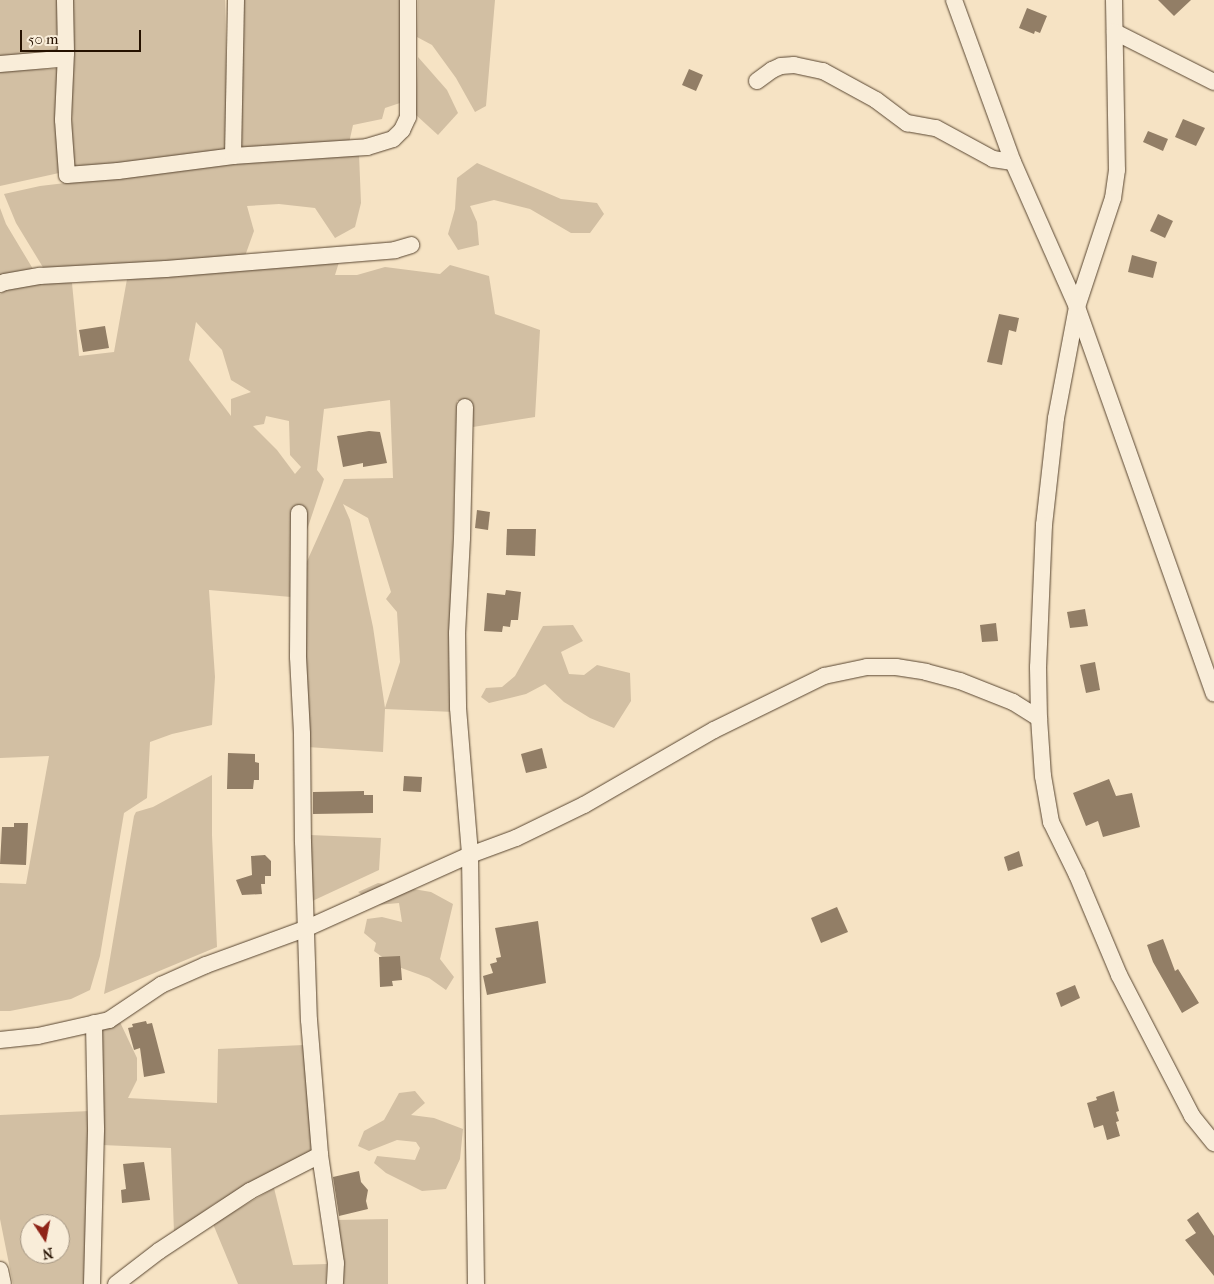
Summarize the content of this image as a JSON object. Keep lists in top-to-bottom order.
{
  "scale_bar": "50 m",
  "north": "bottom"
}
